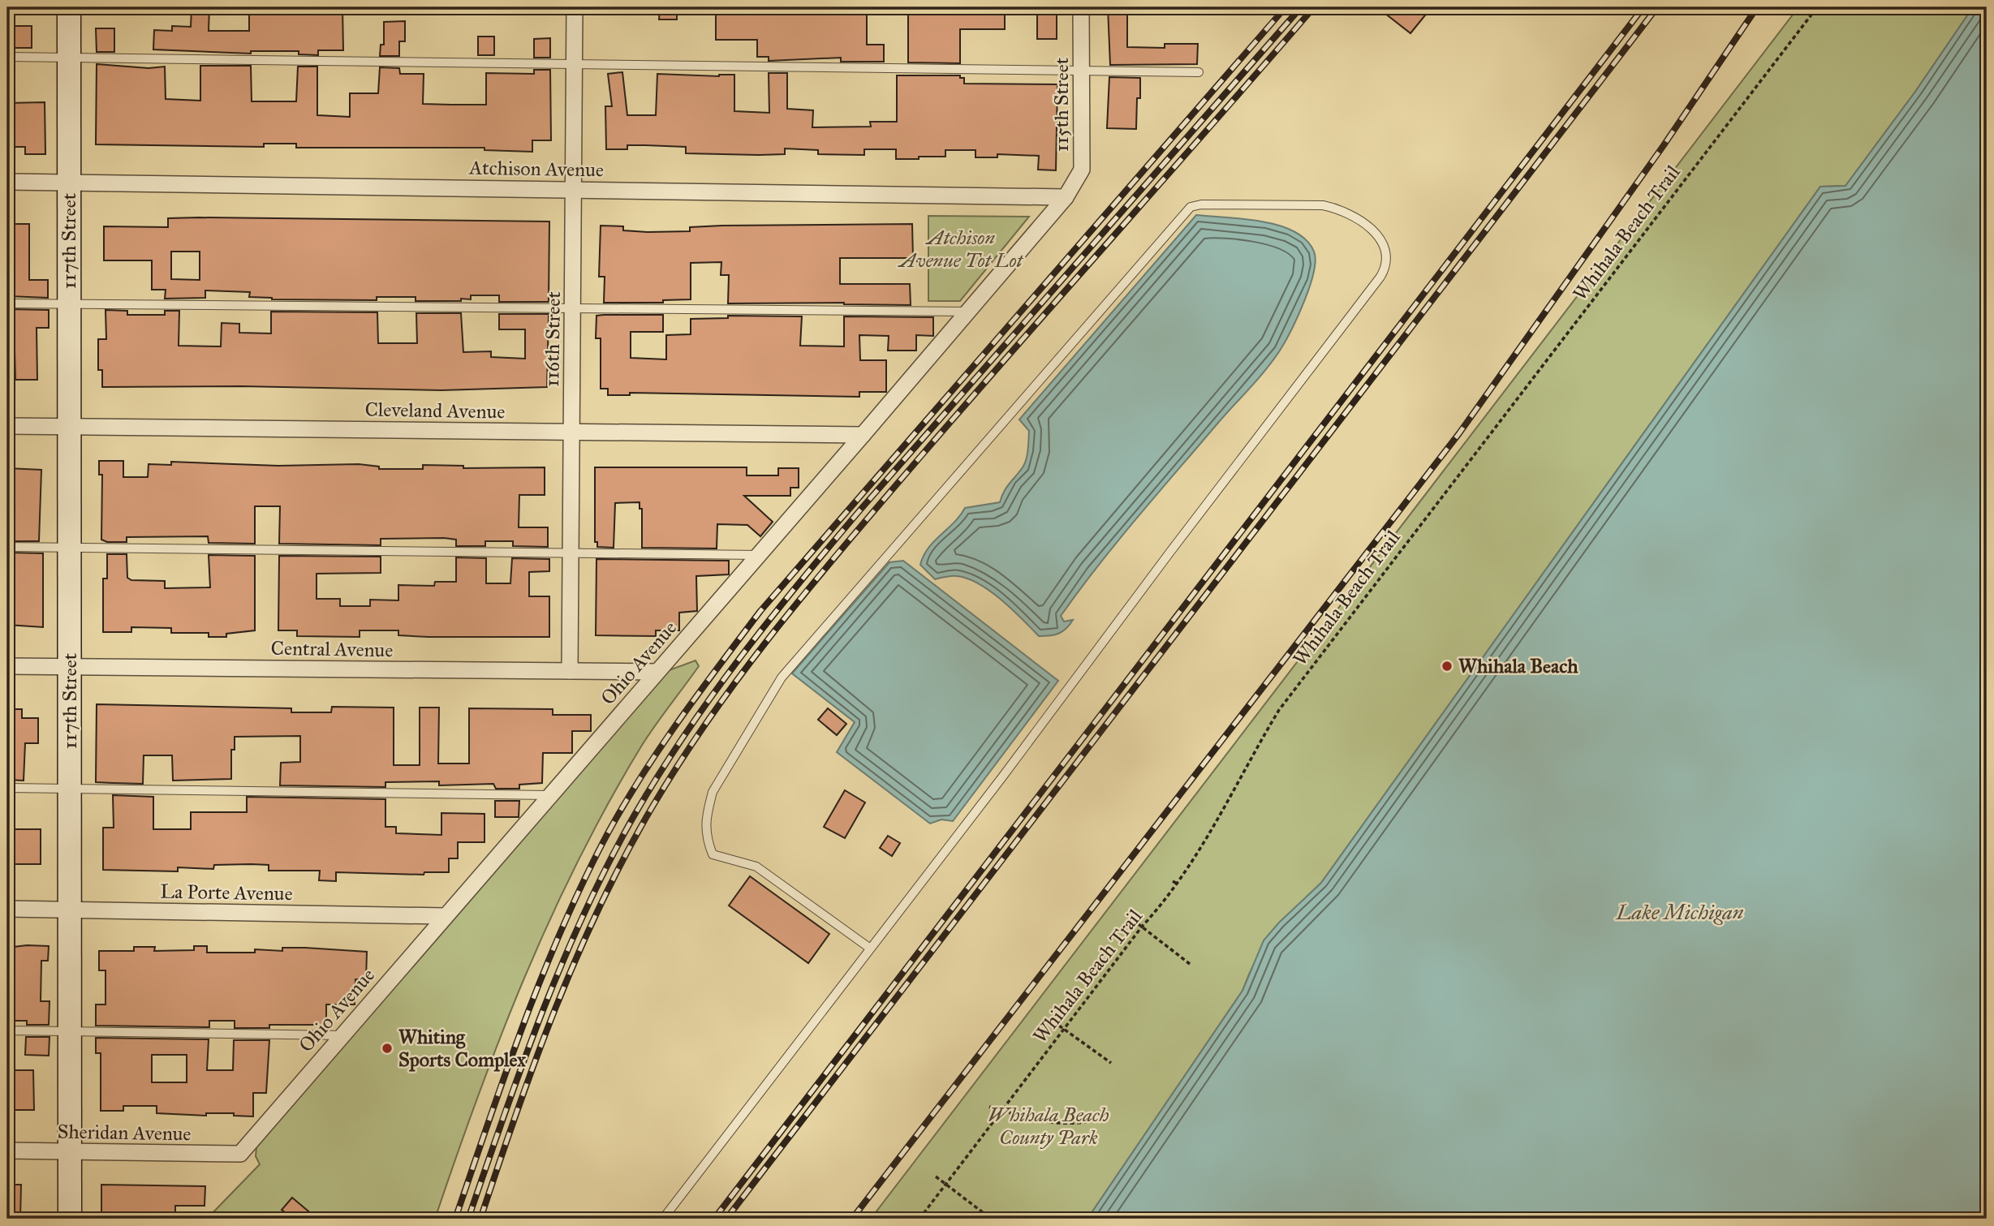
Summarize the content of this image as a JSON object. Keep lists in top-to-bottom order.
{
  "streets": {
    "street": [
      "115th Street",
      "Atchison Avenue",
      "117th Street",
      "116th Street",
      "Cleveland Avenue",
      "Central Avenue",
      "Ohio Avenue",
      "La Porte Avenue",
      "Sheridan Avenue"
    ],
    "path": ["Whihala Beach Trail"]
  },
  "crossings": [
    ["115th Street", "Atchison Avenue"],
    ["115th Street", "Ohio Avenue"],
    ["Atchison Avenue", "117th Street"],
    ["Atchison Avenue", "116th Street"],
    ["Atchison Avenue", "Ohio Avenue"],
    ["117th Street", "Cleveland Avenue"],
    ["117th Street", "Central Avenue"],
    ["117th Street", "La Porte Avenue"],
    ["117th Street", "Sheridan Avenue"],
    ["116th Street", "Cleveland Avenue"],
    ["116th Street", "Central Avenue"],
    ["Cleveland Avenue", "Ohio Avenue"],
    ["Central Avenue", "Ohio Avenue"],
    ["Ohio Avenue", "La Porte Avenue"],
    ["Ohio Avenue", "Sheridan Avenue"]
  ],
  "water": ["Lake Michigan"],
  "parks": ["Atchison Avenue Tot Lot", "Whihala Beach County Park"],
  "places": ["Whihala Beach", "Whiting Sports Complex"]
}
